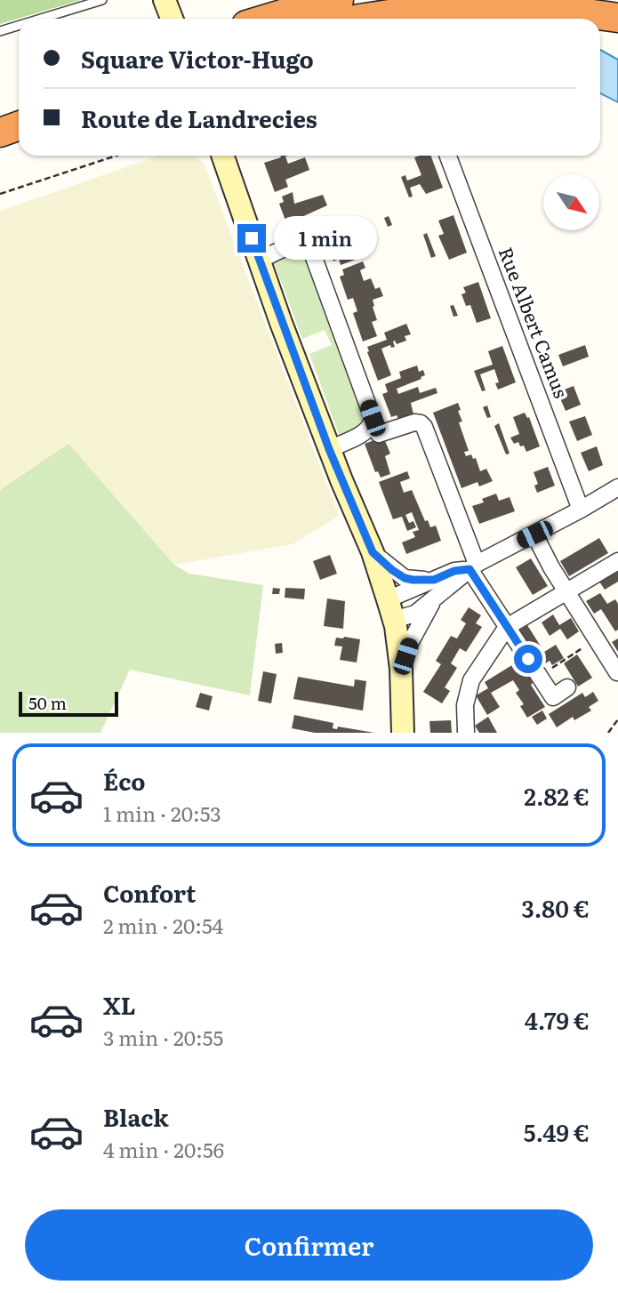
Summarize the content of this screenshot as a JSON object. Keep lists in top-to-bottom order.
{
  "streets": {
    "street": ["Rue Albert Camus"]
  },
  "scale_bar": "50 m",
  "north": "bottom right",
  "page": {
    "banner": ["Square Victor-Hugo", "Route de Landrecies"],
    "bubble": "1 min",
    "scale": "50 m",
    "list": [
      {
        "name": "Éco",
        "note": "1 min · 20:53",
        "value": "2.82 €"
      },
      {
        "name": "Confort",
        "note": "2 min · 20:54",
        "value": "3.80 €"
      },
      {
        "name": "XL",
        "note": "3 min · 20:55",
        "value": "4.79 €"
      },
      {
        "name": "Black",
        "note": "4 min · 20:56",
        "value": "5.49 €"
      }
    ],
    "buttons": "Confirmer"
  }
}
